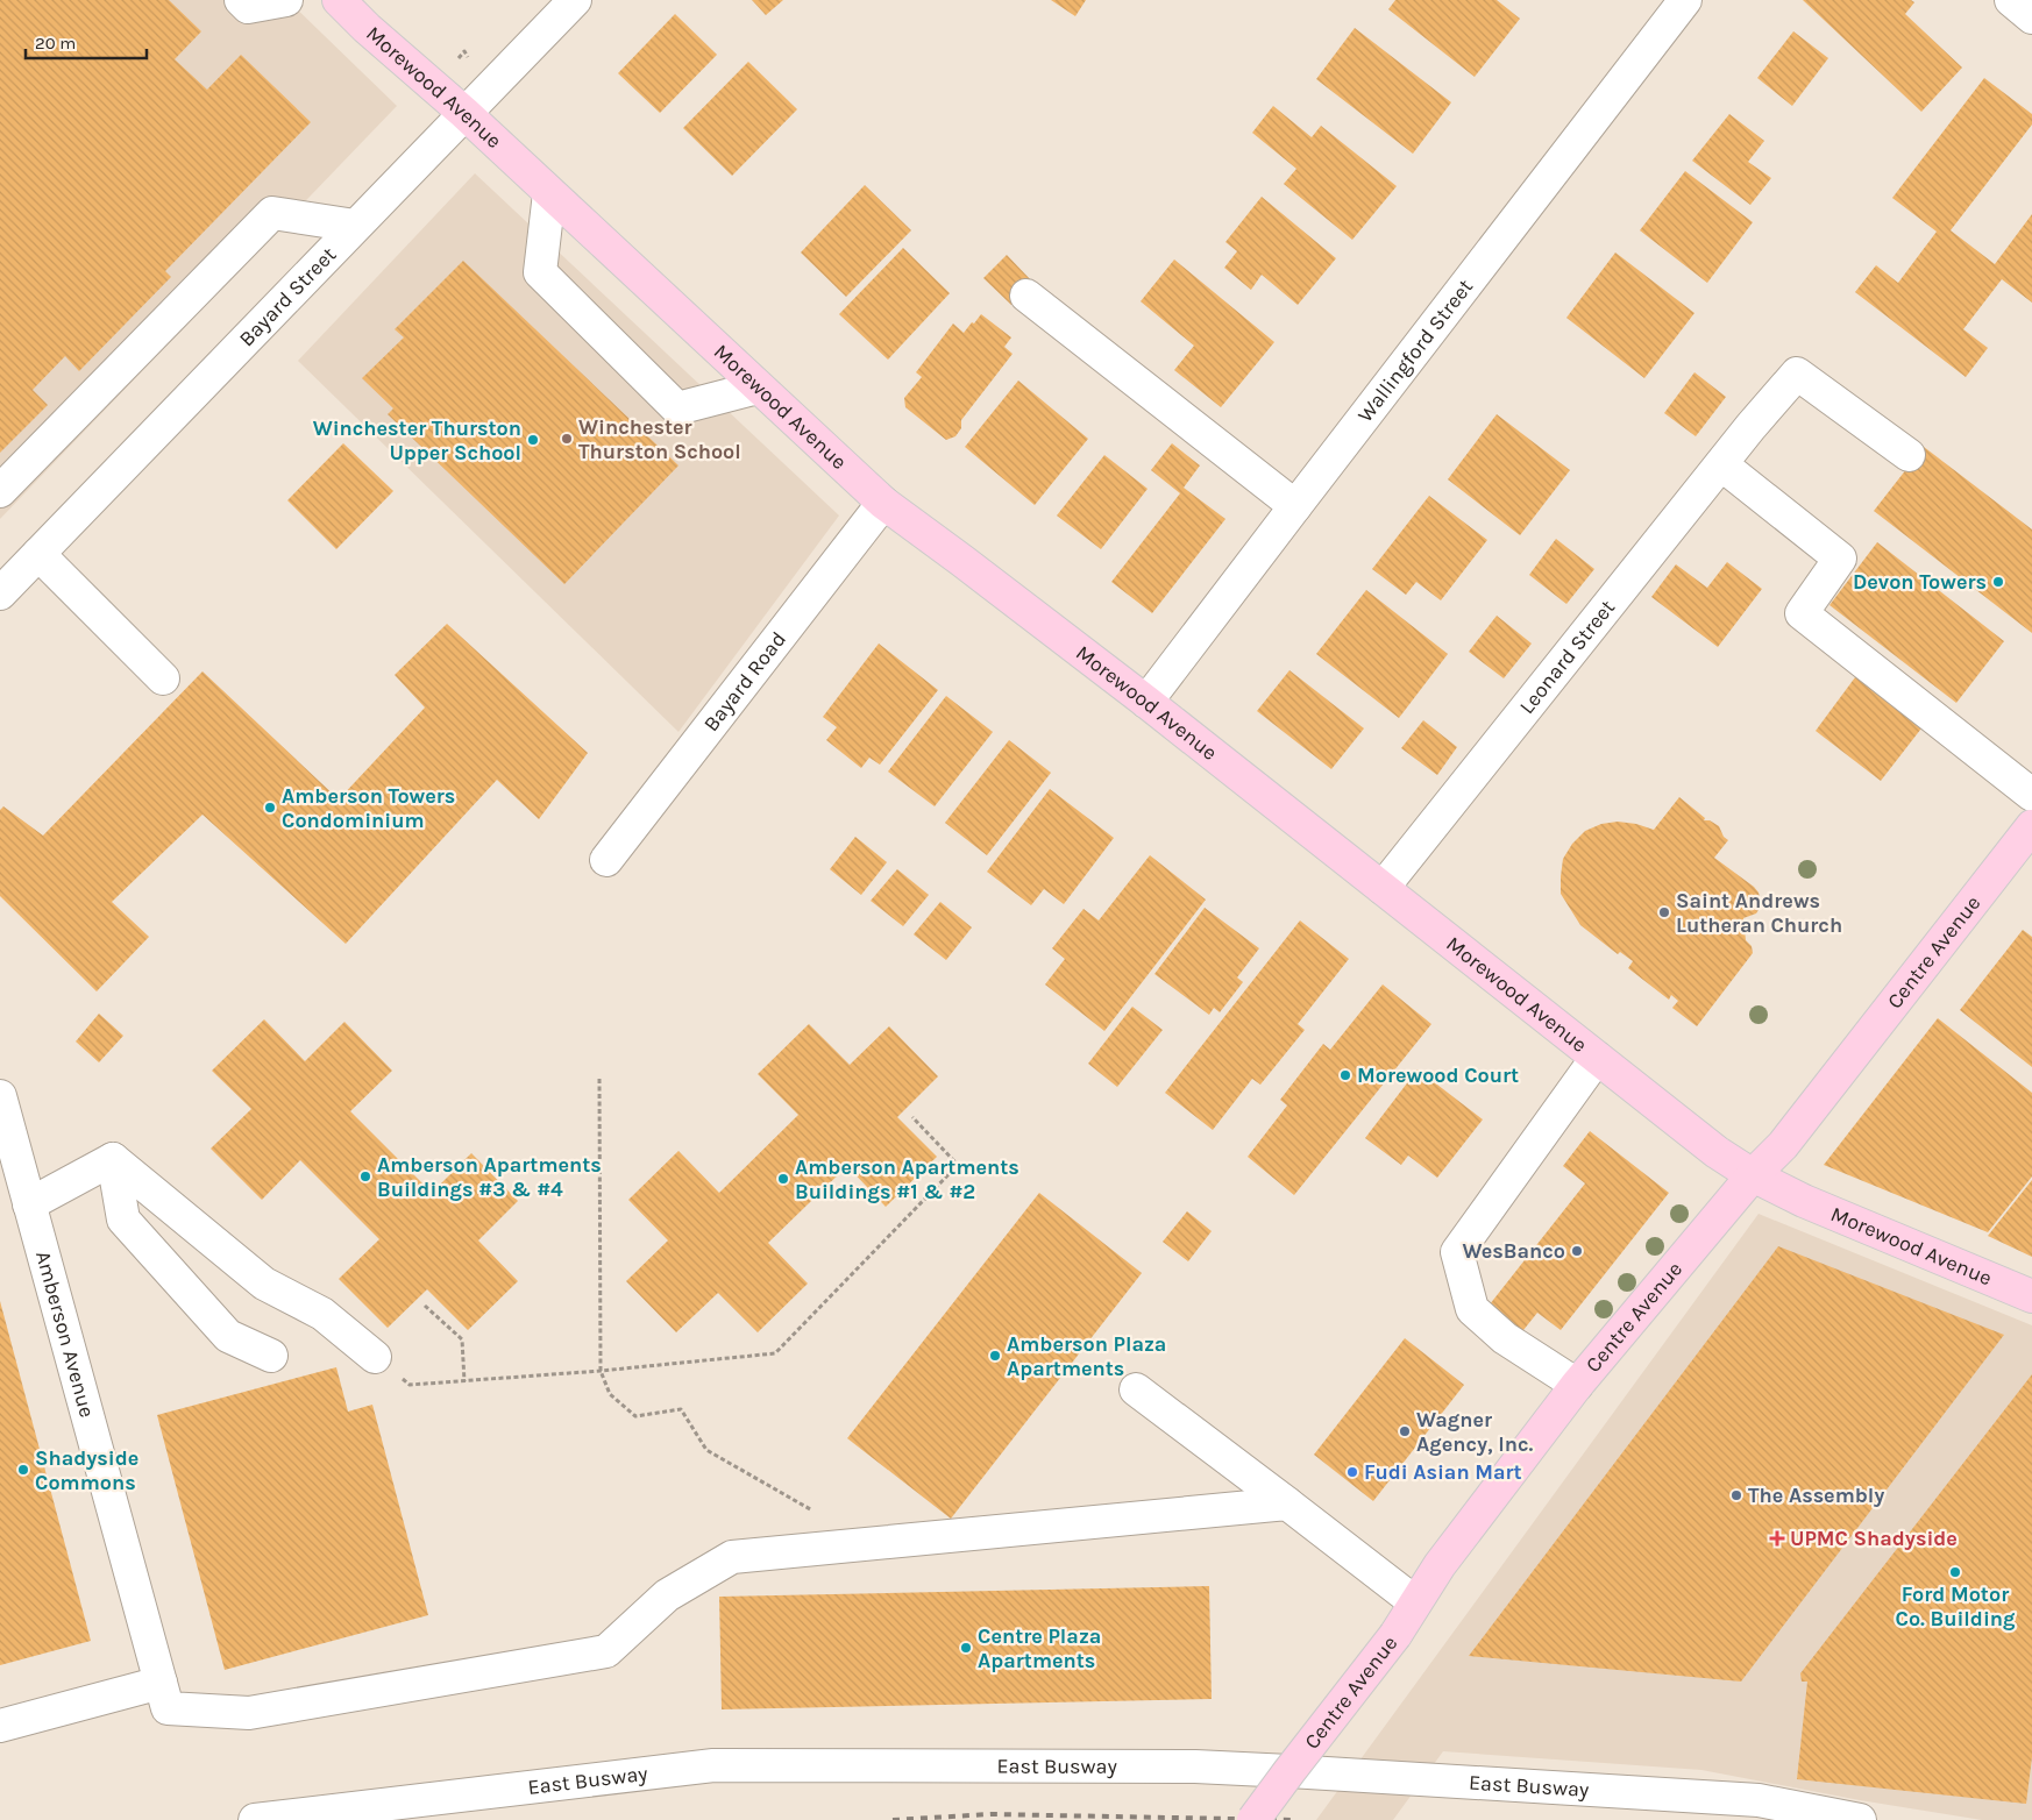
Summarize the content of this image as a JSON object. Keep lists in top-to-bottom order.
{
  "streets": {
    "main road": ["Morewood Avenue", "Centre Avenue"],
    "street": [
      "Bayard Street",
      "Wallingford Street",
      "Leonard Street",
      "Bayard Road",
      "Amberson Avenue",
      "East Busway"
    ]
  },
  "crossings": [
    ["Morewood Avenue", "Bayard Street"],
    ["Morewood Avenue", "Wallingford Street"],
    ["Morewood Avenue", "Leonard Street"],
    ["Morewood Avenue", "Bayard Road"],
    ["Morewood Avenue", "Centre Avenue"]
  ],
  "places": {
    "other": [
      "Winchester Thurston School",
      "Winchester Thurston Upper School",
      "Devon Towers",
      "Amberson Towers Condominium",
      "Saint Andrews Lutheran Church",
      "Morewood Court",
      "Amberson Apartments Buildings #3 & #4",
      "Amberson Apartments Buildings #1 & #2",
      "WesBanco",
      "Amberson Plaza Apartments",
      "Wagner Agency, Inc.",
      "Shadyside Commons",
      "Fudi Asian Mart",
      "The Assembly",
      "Ford Motor Co. Building",
      "Centre Plaza Apartments"
    ],
    "health": ["UPMC Shadyside"]
  },
  "scale_bar": "20 m"
}
